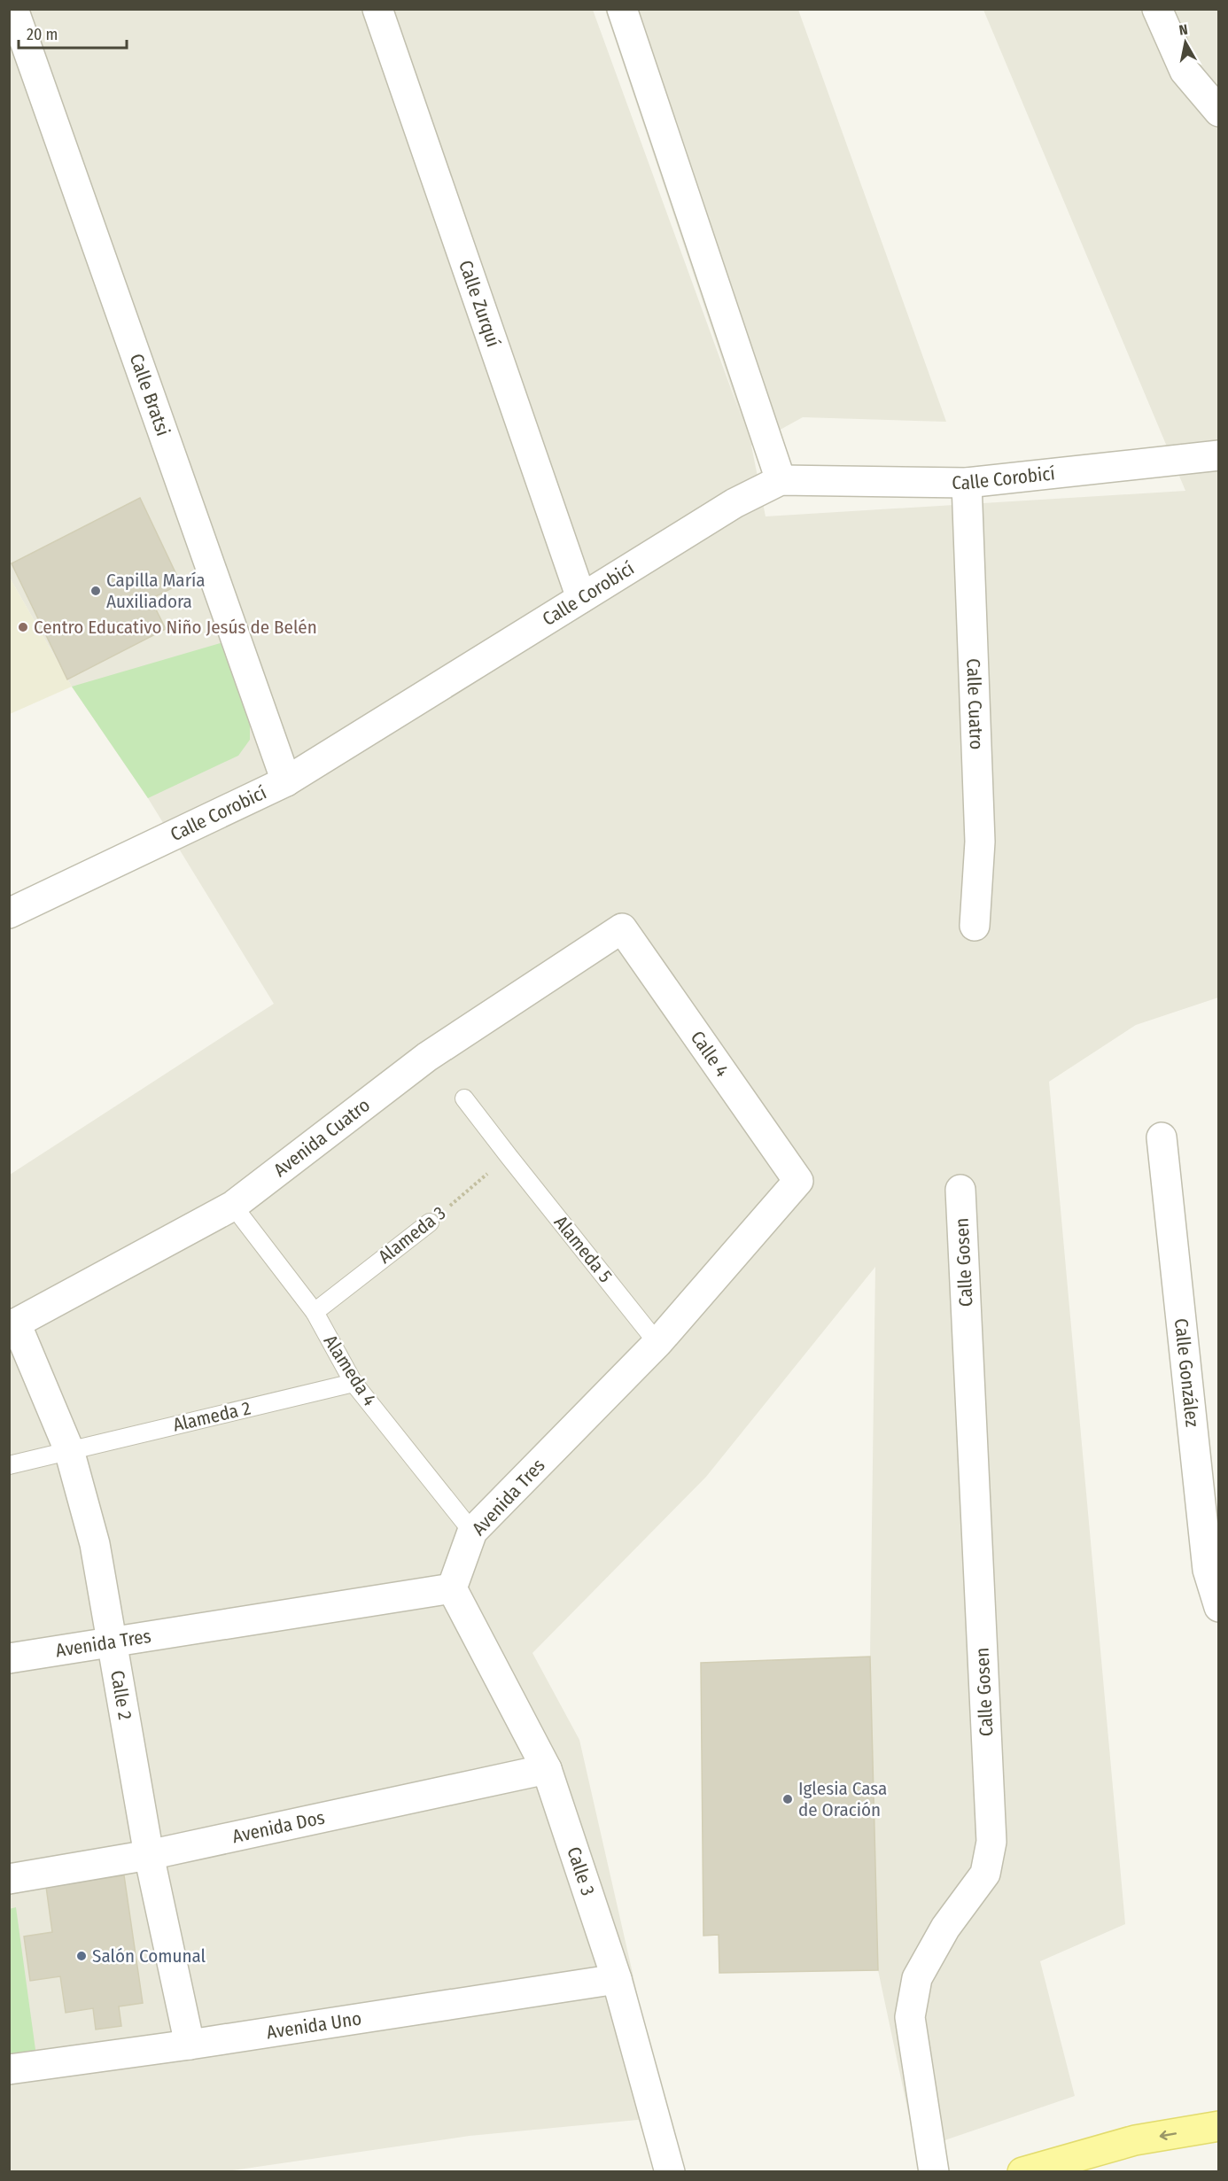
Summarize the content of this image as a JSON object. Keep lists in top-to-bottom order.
{
  "streets": {
    "street": [
      "Calle Zurquí",
      "Calle Bratsi",
      "Calle Corobicí",
      "Calle Cuatro",
      "Calle 4",
      "Avenida Cuatro",
      "Calle Gosen",
      "Calle González",
      "Avenida Tres",
      "Calle 2",
      "Avenida Dos",
      "Calle 3",
      "Avenida Uno"
    ],
    "lane": [
      "Alameda 3",
      "Alameda 5",
      "Alameda 4",
      "Alameda 2"
    ]
  },
  "crossings": [
    ["Calle Zurquí", "Calle Corobicí"],
    ["Calle Bratsi", "Calle Corobicí"],
    ["Calle Corobicí", "Calle Cuatro"],
    ["Calle 4", "Avenida Cuatro"],
    ["Calle 4", "Avenida Tres"],
    ["Avenida Cuatro", "Alameda 4"],
    ["Avenida Cuatro", "Calle 2"],
    ["Alameda 3", "Alameda 5"],
    ["Alameda 3", "Alameda 4"],
    ["Alameda 5", "Avenida Tres"],
    ["Alameda 4", "Alameda 2"],
    ["Alameda 4", "Avenida Tres"],
    ["Alameda 2", "Calle 2"],
    ["Avenida Tres", "Calle 2"],
    ["Avenida Tres", "Calle 3"],
    ["Calle 2", "Avenida Dos"],
    ["Calle 2", "Avenida Uno"],
    ["Avenida Dos", "Calle 3"],
    ["Calle 3", "Avenida Uno"]
  ],
  "places": [
    "Capilla María Auxiliadora",
    "Centro Educativo Niño Jesús de Belén",
    "Iglesia Casa de Oración",
    "Salón Comunal"
  ],
  "scale_bar": "20 m",
  "north": "top"
}
